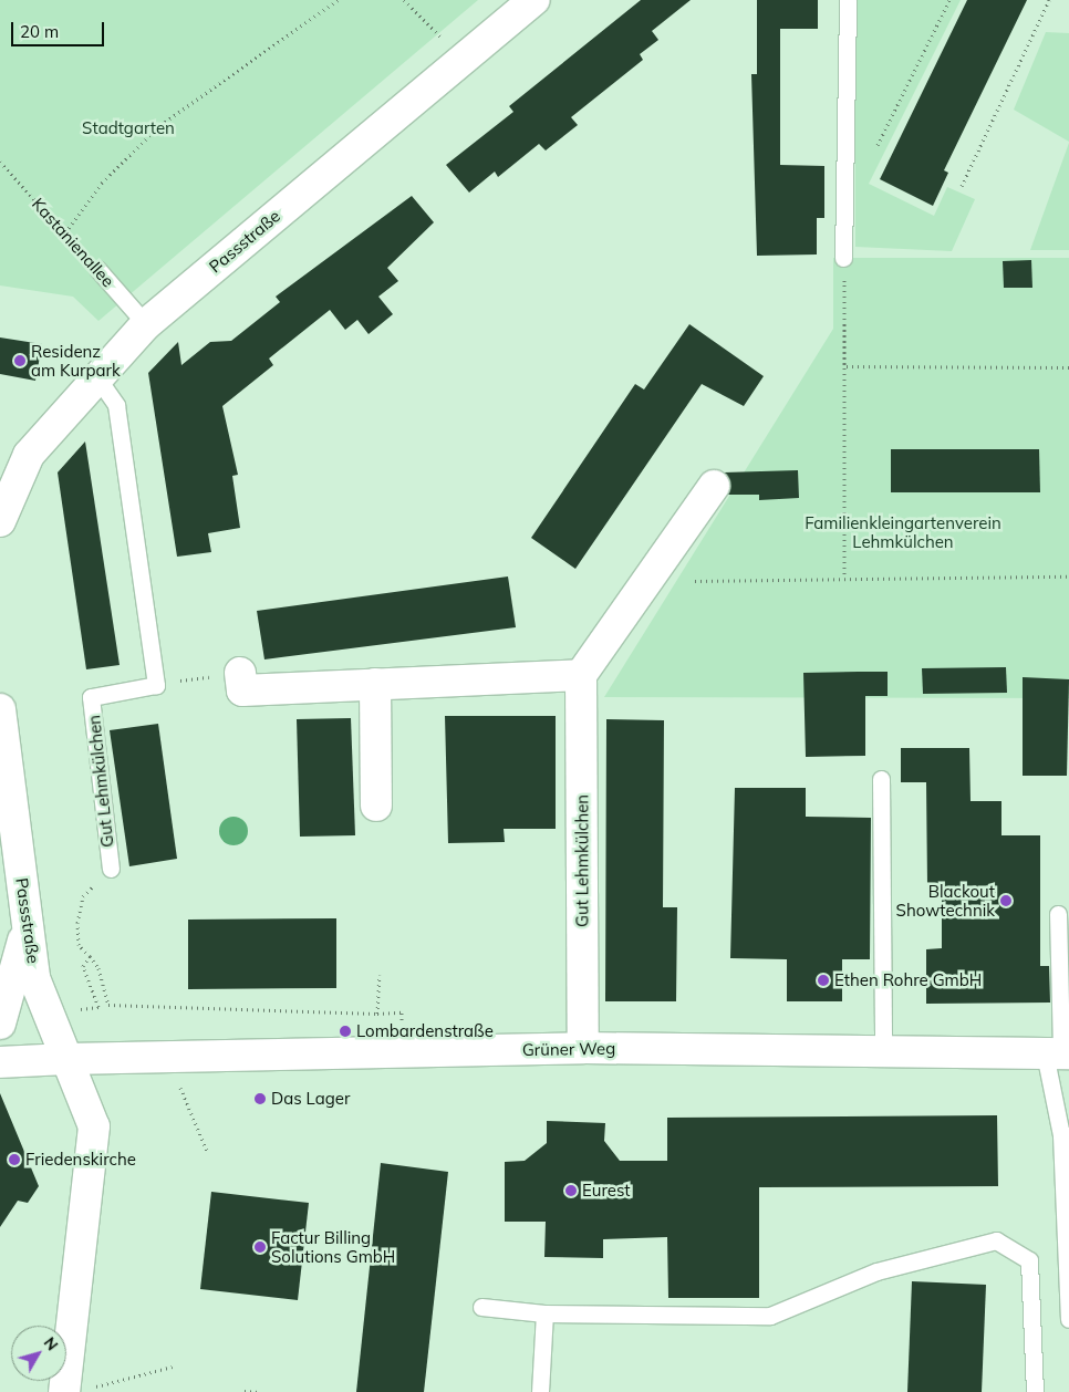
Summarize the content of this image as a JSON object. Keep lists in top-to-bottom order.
{
  "streets": {
    "street": ["Passstraße", "Gut Lehmkülchen", "Grüner Weg"],
    "lane": ["Kastanienallee"]
  },
  "crossings": [
    ["Passstraße", "Kastanienallee"],
    ["Passstraße", "Grüner Weg"],
    ["Gut Lehmkülchen", "Grüner Weg"]
  ],
  "parks": ["Stadtgarten", "Familienkleingartenverein Lehmkülchen"],
  "places": [
    "Residenz am Kurpark",
    "Blackout Showtechnik",
    "Ethen Rohre GmbH",
    "Lombardenstraße",
    "Das Lager",
    "Friedenskirche",
    "Eurest",
    "Factur Billing Solutions GmbH"
  ],
  "scale_bar": "20 m",
  "north": "top right"
}
